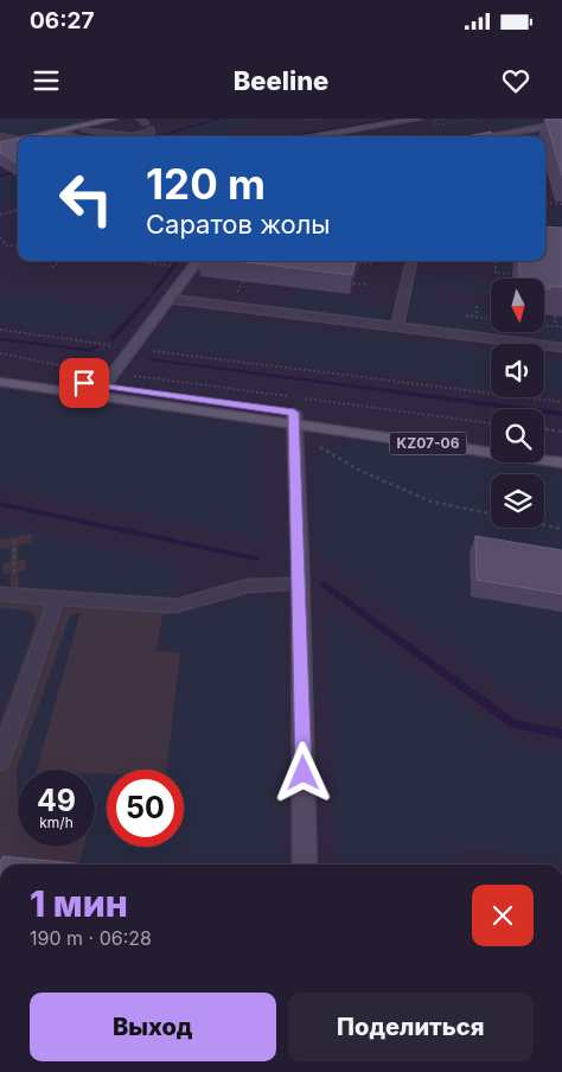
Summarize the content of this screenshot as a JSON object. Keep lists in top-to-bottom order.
{
  "streets": {
    "main road": ["KZ07-06"]
  },
  "north": "bottom",
  "page": {
    "status": "06:27",
    "header": "Beeline",
    "turn": ["120 m", "Саратов жолы"],
    "speed": "49 km/h",
    "limit": "50",
    "heading": ["1 мин", "190 m · 06:28"],
    "buttons": ["Выход", "Поделиться"]
  }
}
